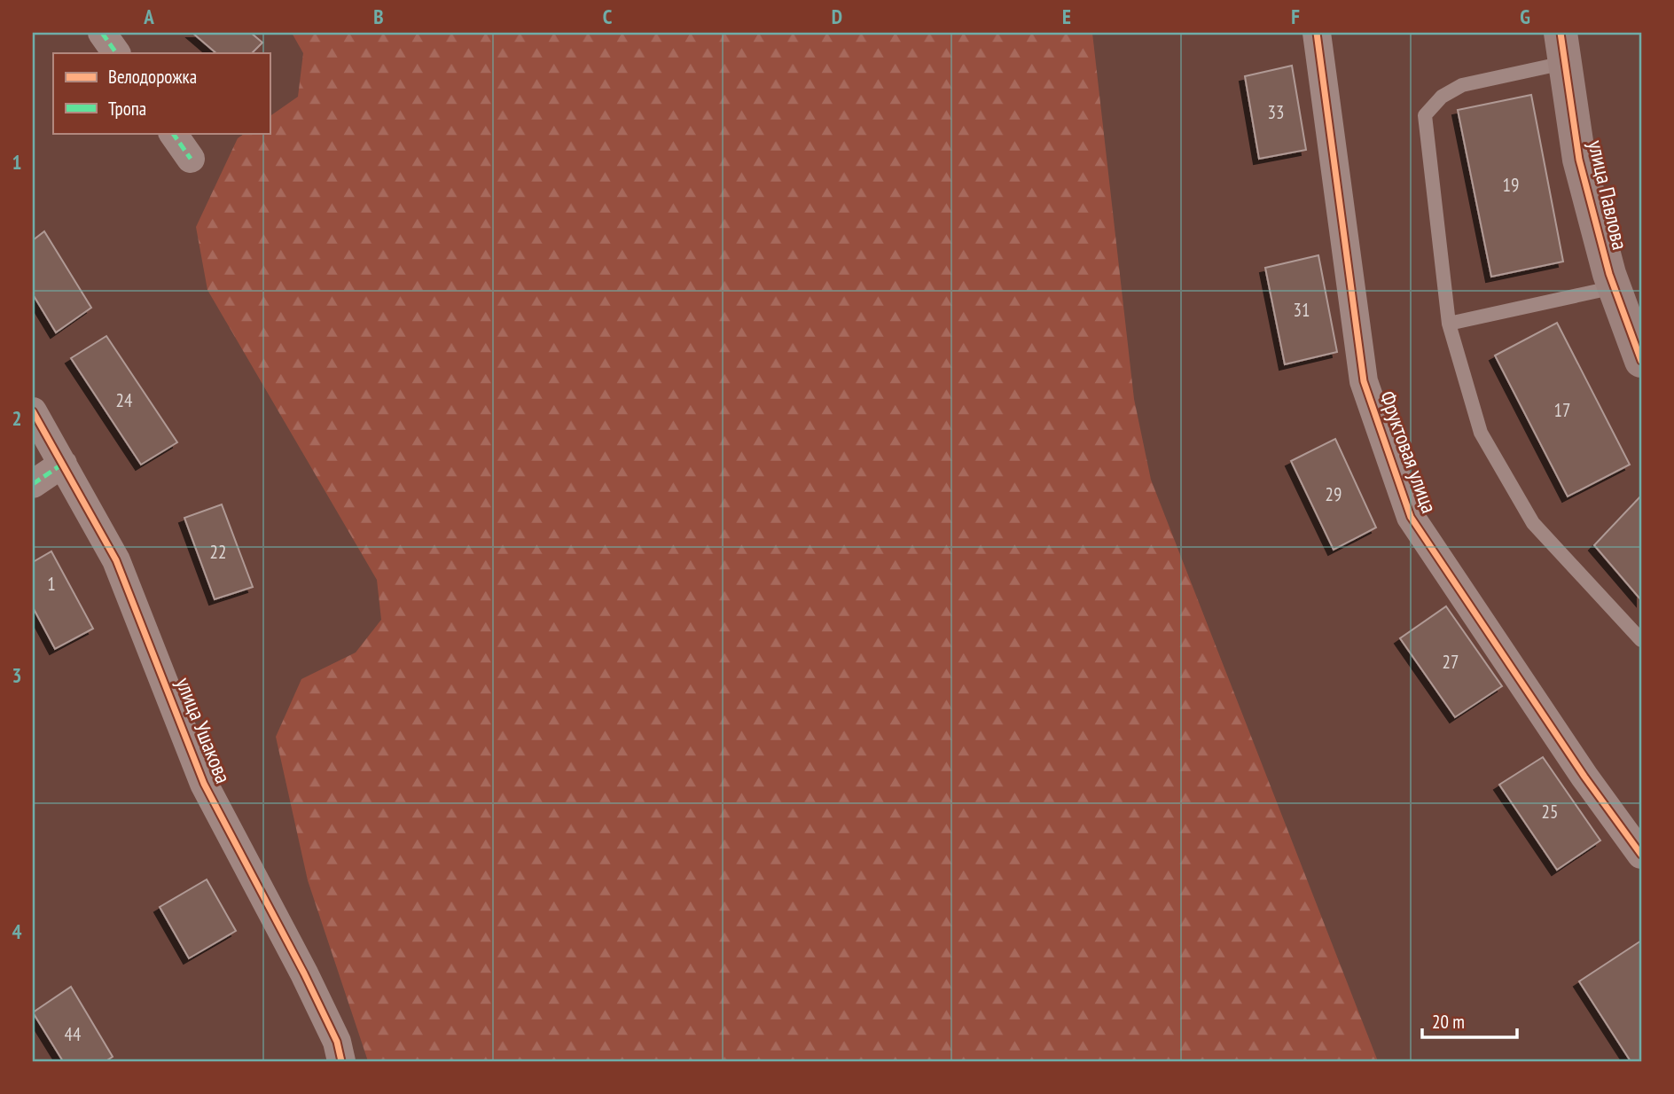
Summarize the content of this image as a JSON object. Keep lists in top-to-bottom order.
{
  "streets": {
    "street": ["улица Павлова", "Фруктовая улица", "улица Ушакова"]
  },
  "house_numbers": [
    "33",
    "19",
    "31",
    "24",
    "17",
    "29",
    "22",
    "1",
    "27",
    "25",
    "44"
  ],
  "legend": ["Велодорожка", "Тропа"],
  "scale_bar": "20 m",
  "grid": {
    "columns": [
      "A",
      "B",
      "C",
      "D",
      "E",
      "F",
      "G"
    ],
    "rows": [
      "1",
      "2",
      "3",
      "4"
    ]
  }
}
